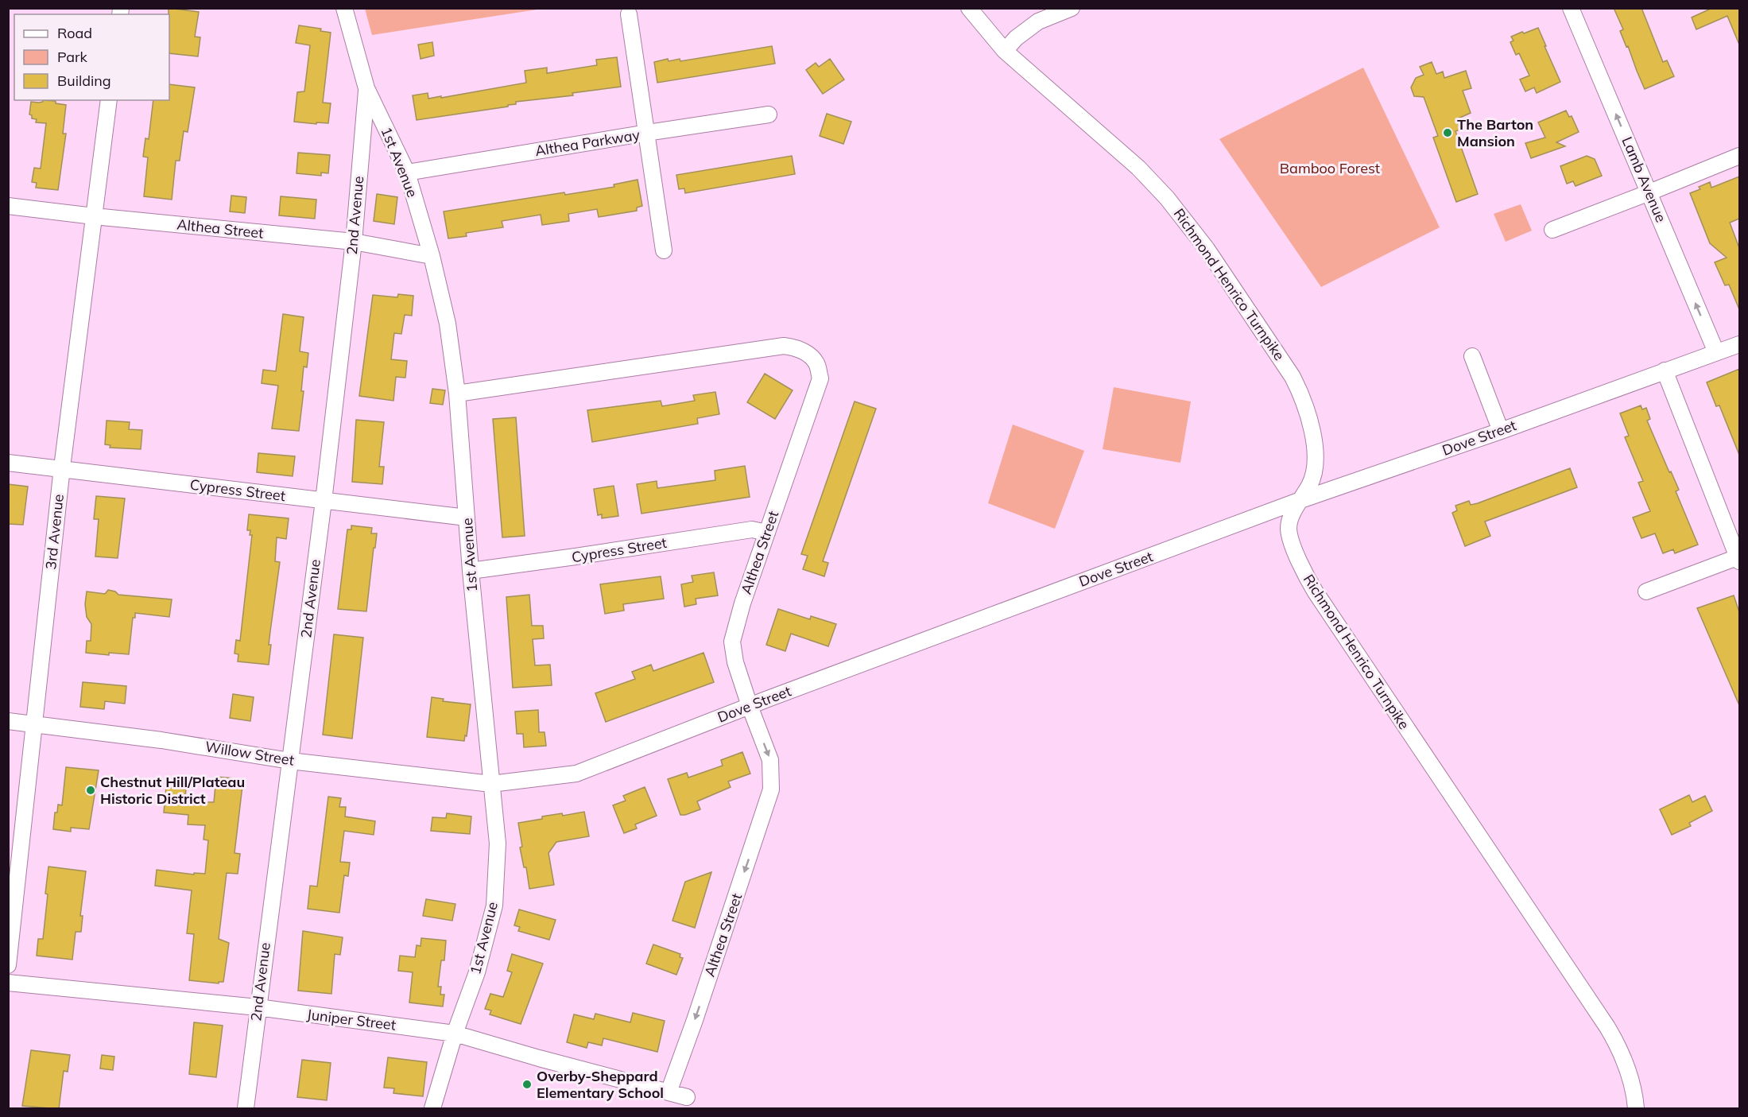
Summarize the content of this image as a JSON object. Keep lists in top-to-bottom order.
{
  "streets": {
    "street": [
      "Althea Parkway",
      "1st Avenue",
      "Lamb Avenue",
      "2nd Avenue",
      "Althea Street",
      "Richmond Henrico Turnpike",
      "Dove Street",
      "Cypress Street",
      "3rd Avenue",
      "Willow Street",
      "Juniper Street"
    ]
  },
  "crossings": [
    ["Althea Parkway", "1st Avenue"],
    ["1st Avenue", "2nd Avenue"],
    ["1st Avenue", "Althea Street"],
    ["1st Avenue", "Dove Street"],
    ["1st Avenue", "Cypress Street"],
    ["1st Avenue", "Willow Street"],
    ["1st Avenue", "Juniper Street"],
    ["Lamb Avenue", "Dove Street"],
    ["2nd Avenue", "Althea Street"],
    ["2nd Avenue", "Cypress Street"],
    ["2nd Avenue", "Willow Street"],
    ["2nd Avenue", "Juniper Street"],
    ["Althea Street", "Dove Street"],
    ["Althea Street", "Cypress Street"],
    ["Althea Street", "3rd Avenue"],
    ["Althea Street", "Juniper Street"],
    ["Richmond Henrico Turnpike", "Dove Street"],
    ["Dove Street", "Willow Street"],
    ["Cypress Street", "3rd Avenue"],
    ["3rd Avenue", "Willow Street"]
  ],
  "one_way": ["Lamb Avenue"],
  "parks": ["Bamboo Forest"],
  "places": ["The Barton Mansion", "Chestnut Hill/Plateau Historic District", "Overby-Sheppard Elementary School"],
  "legend": ["Road", "Park", "Building"]
}
